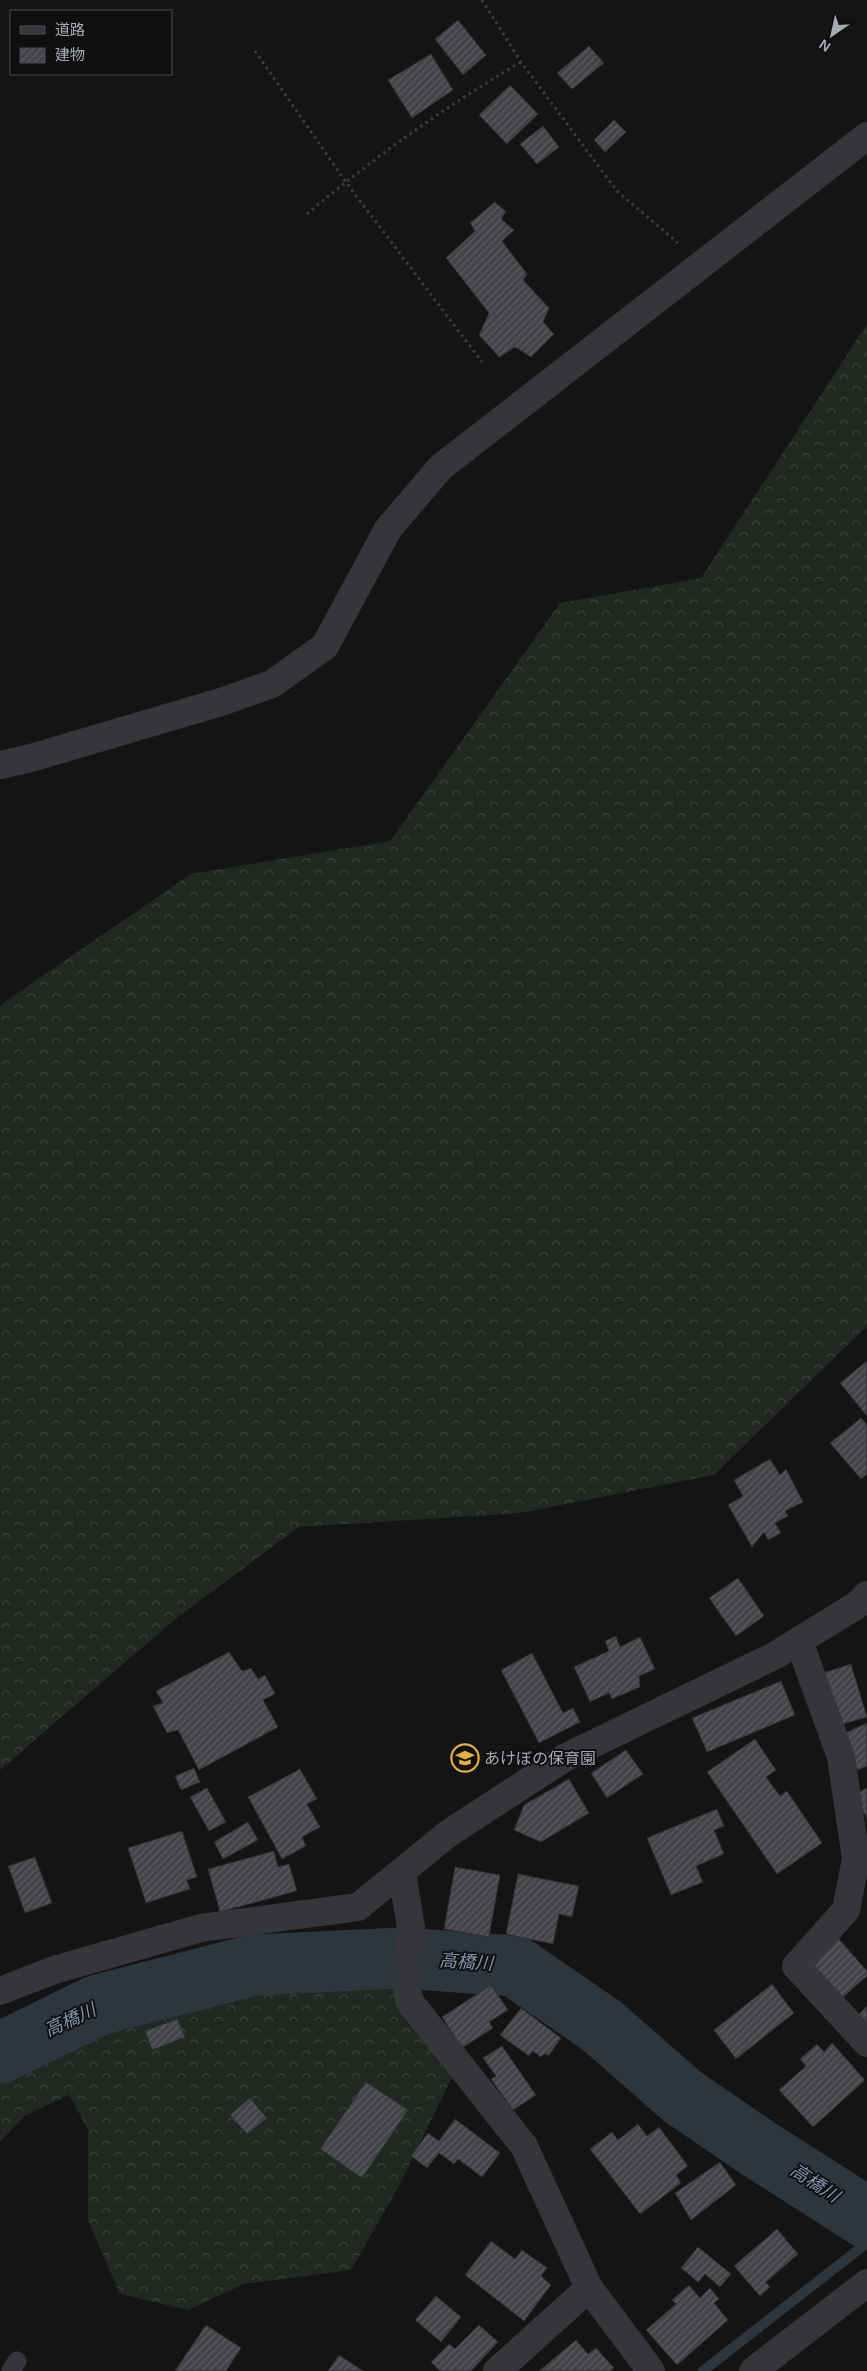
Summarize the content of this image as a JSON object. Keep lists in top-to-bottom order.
{
  "water": ["高橋川"],
  "places": {
    "school or university": ["あけぼの保育園"]
  },
  "legend": ["道路", "建物"],
  "north": "bottom left"
}
